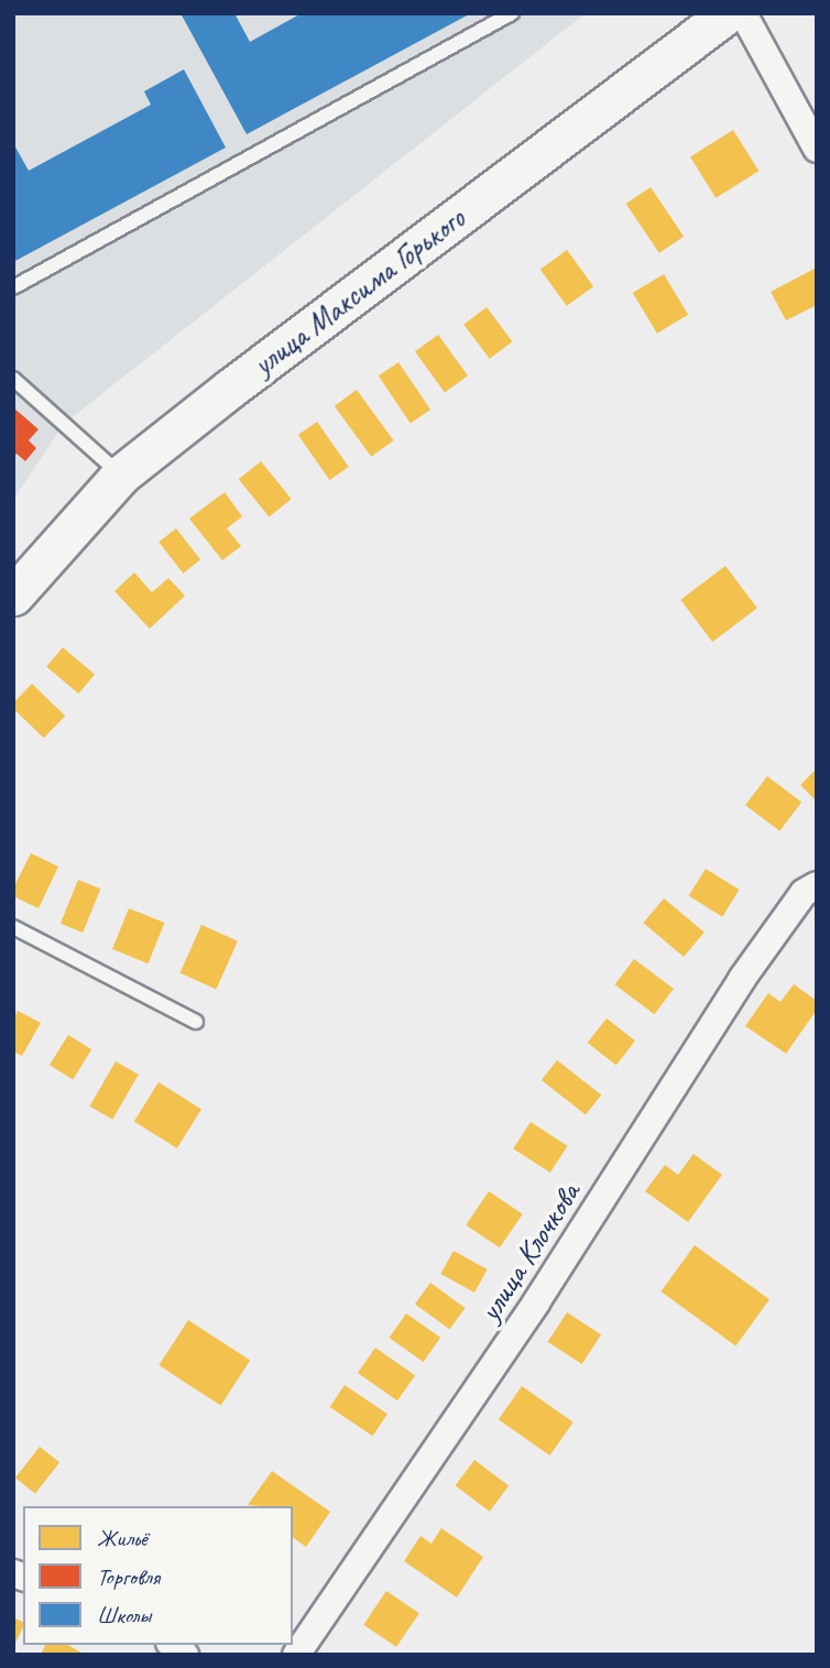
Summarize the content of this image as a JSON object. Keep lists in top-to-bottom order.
{
  "streets": {
    "main road": ["улица Максима Горького"],
    "street": ["улица Клочкова"]
  },
  "legend": ["Жильё", "Торговля", "Школы"]
}
